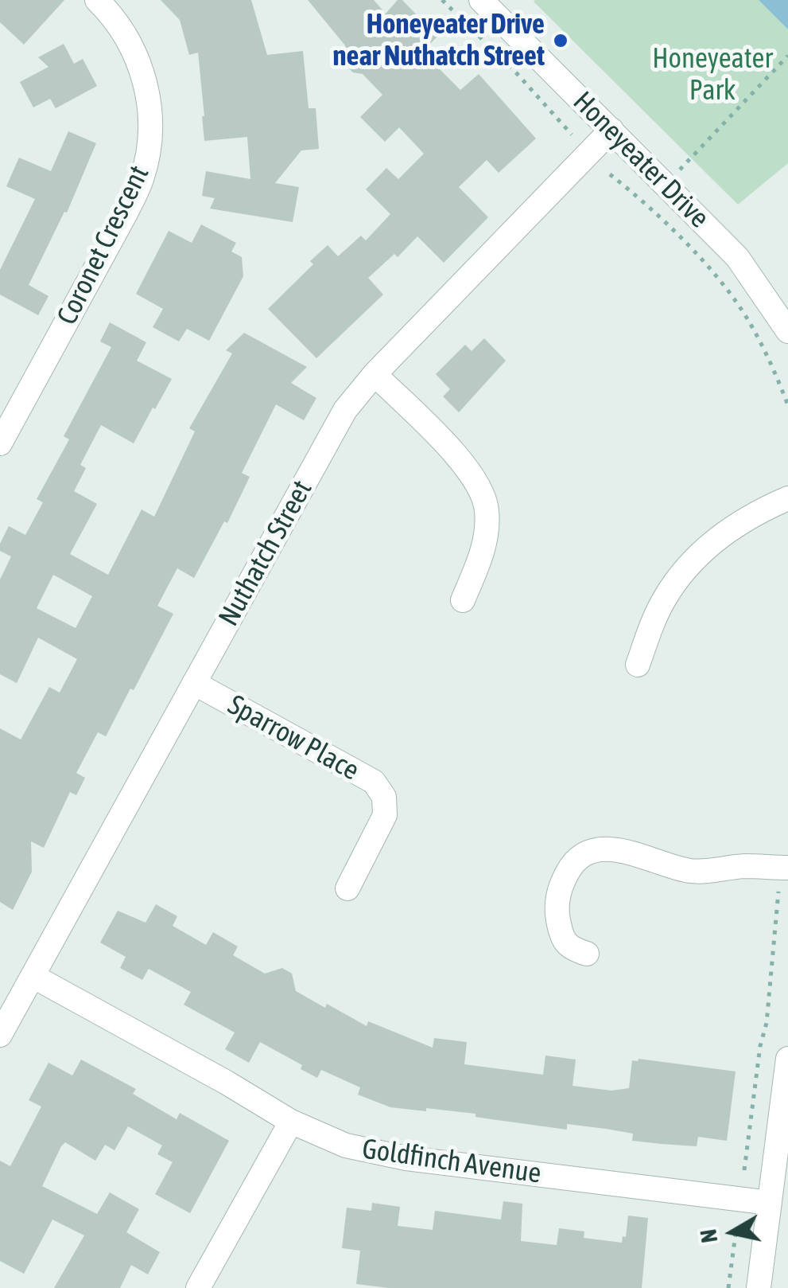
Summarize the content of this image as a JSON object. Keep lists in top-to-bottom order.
{
  "streets": {
    "street": [
      "Honeyeater Drive",
      "Coronet Crescent",
      "Nuthatch Street",
      "Sparrow Place",
      "Goldfinch Avenue"
    ]
  },
  "crossings": [
    ["Honeyeater Drive", "Nuthatch Street"],
    ["Nuthatch Street", "Sparrow Place"],
    ["Nuthatch Street", "Goldfinch Avenue"]
  ],
  "parks": ["Honeyeater Park"],
  "places": ["Honeyeater Drive near Nuthatch Street"],
  "north": "left"
}
